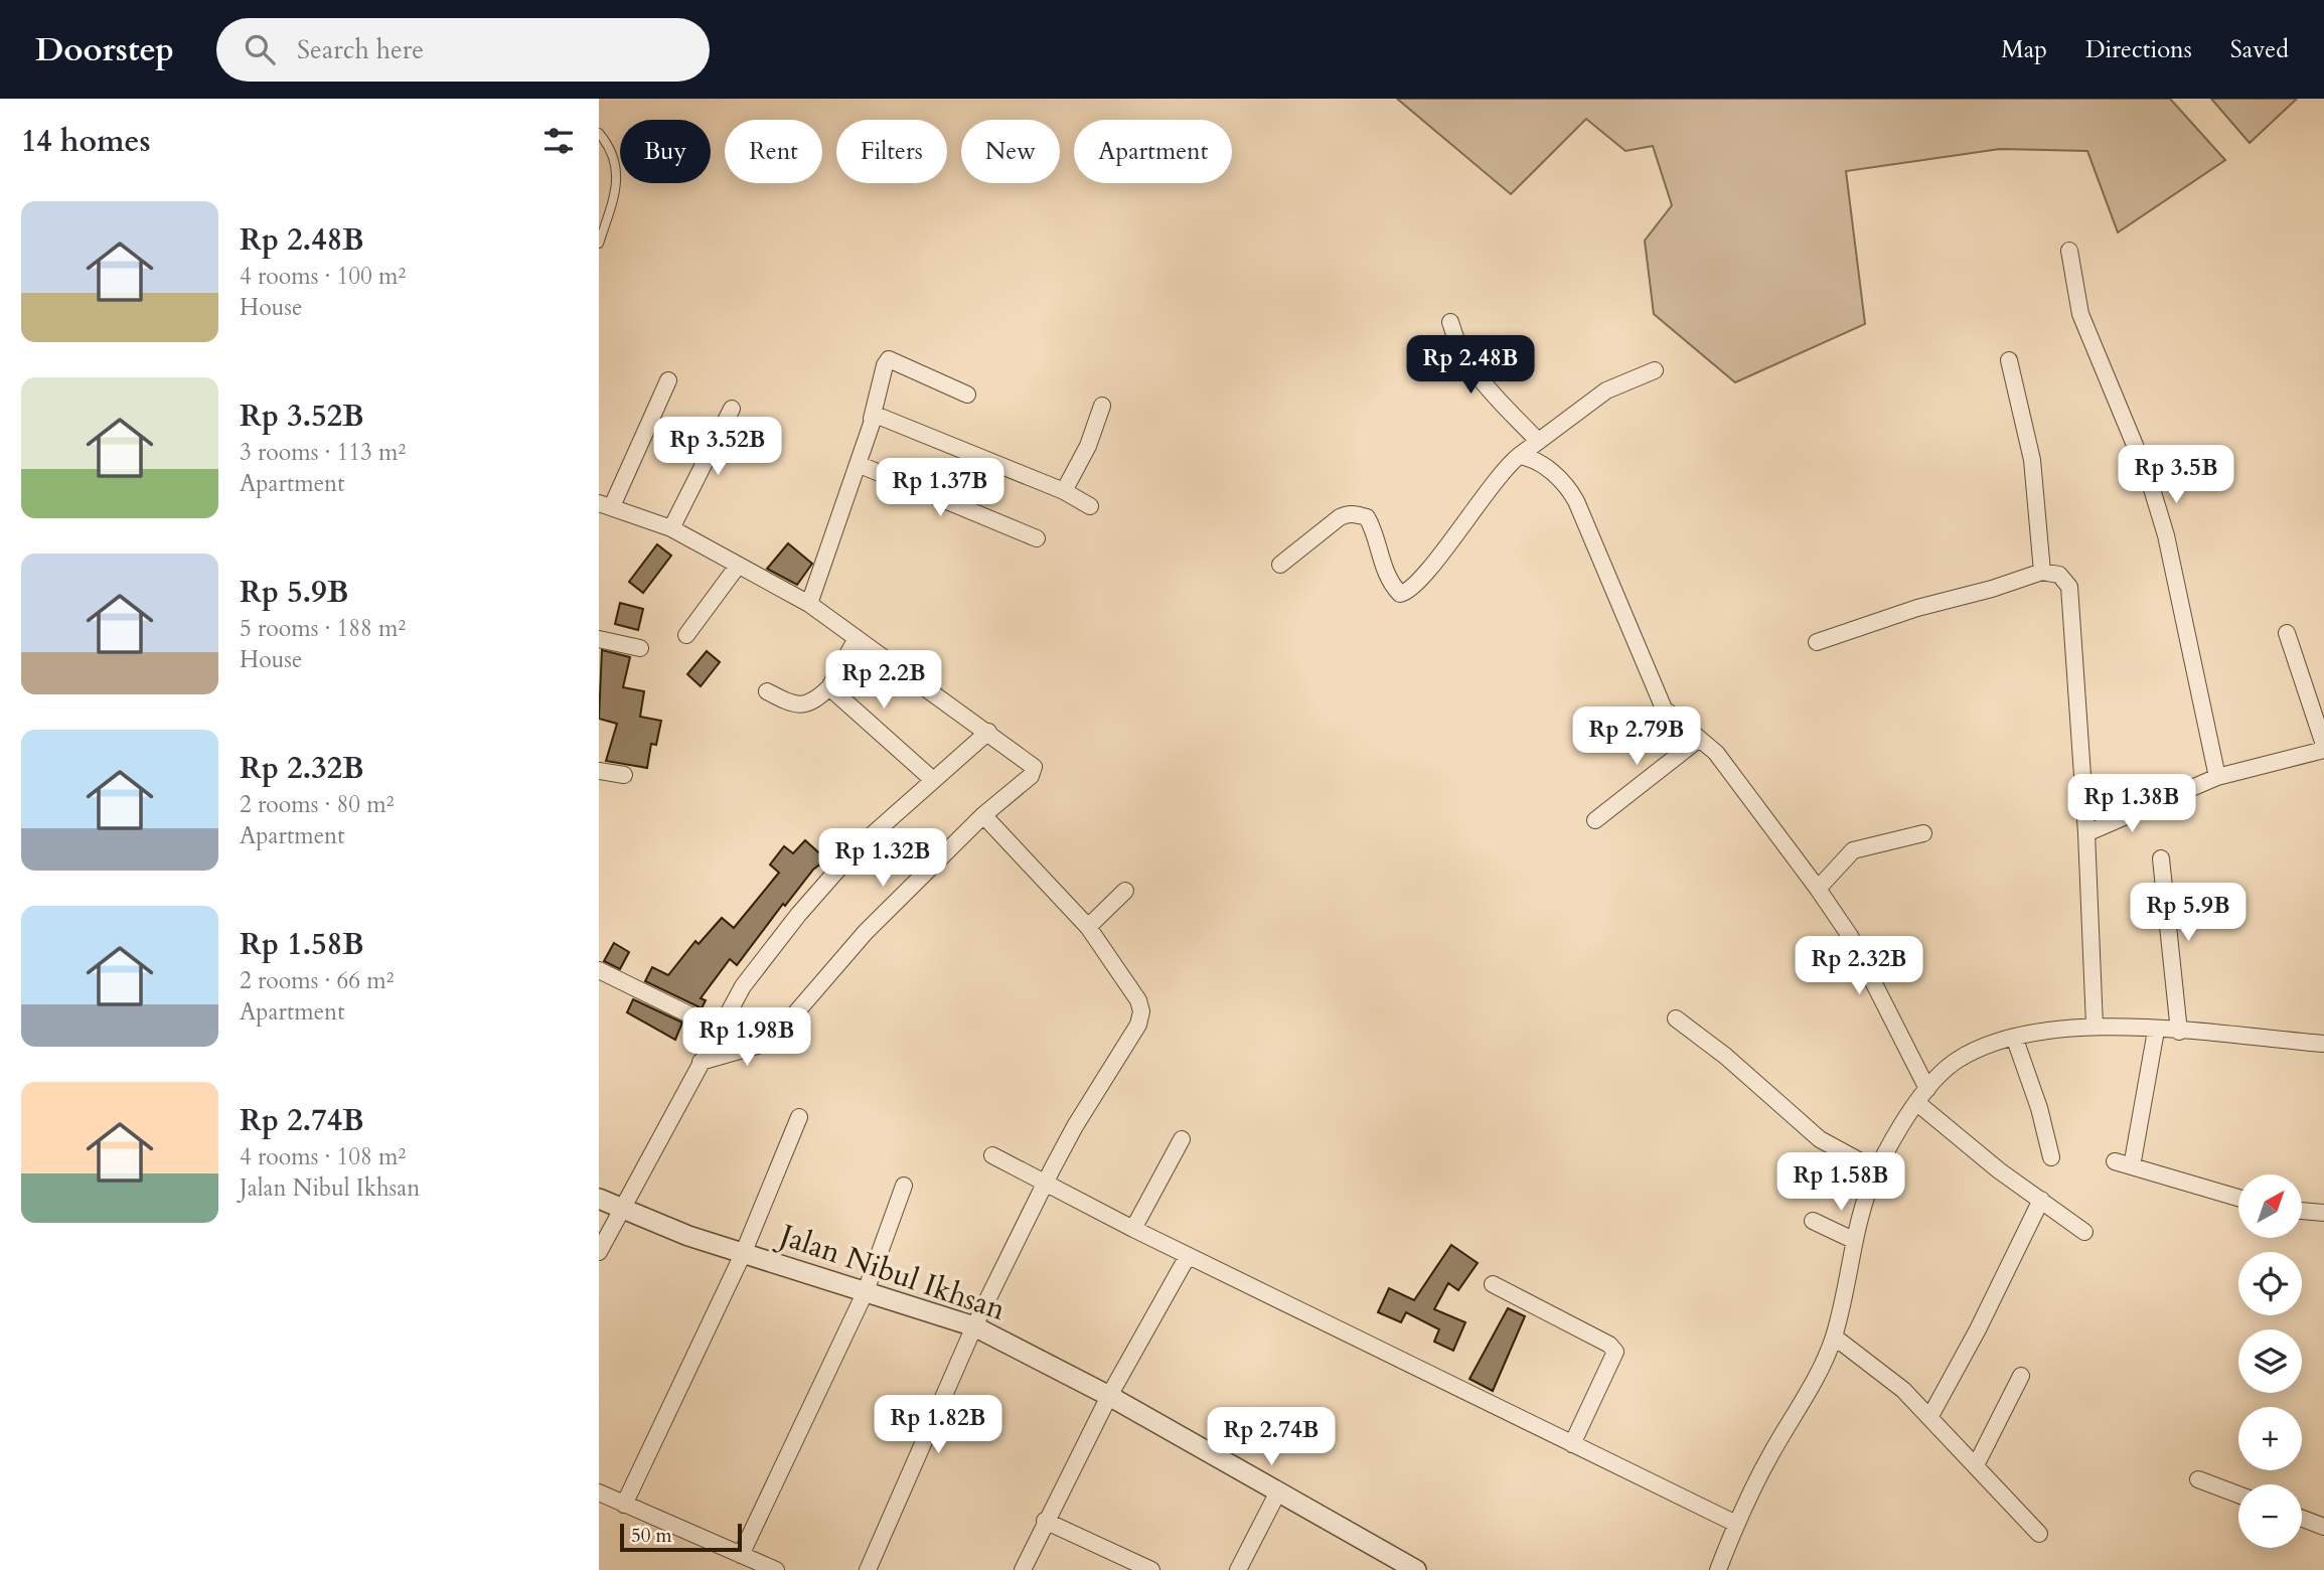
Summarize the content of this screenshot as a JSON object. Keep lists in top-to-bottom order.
{
  "streets": {
    "street": ["Jalan Nibul Ikhsan"]
  },
  "scale_bar": "50 m",
  "north": "top right",
  "page": {
    "header": "Doorstep",
    "search": "Search here",
    "nav": ["Map", "Directions", "Saved"],
    "heading": "14 homes",
    "chip": [
      "Buy",
      "Rent",
      "Filters",
      "New",
      "Apartment"
    ],
    "list": [
      {
        "name": "Rp 2.48B",
        "note": "4 rooms · 100 m² · House"
      },
      {
        "name": "Rp 3.52B",
        "note": "3 rooms · 113 m² · Apartment"
      },
      {
        "name": "Rp 5.9B",
        "note": "5 rooms · 188 m² · House"
      },
      {
        "name": "Rp 2.32B",
        "note": "2 rooms · 80 m² · Apartment"
      },
      {
        "name": "Rp 1.58B",
        "note": "2 rooms · 66 m² · Apartment"
      },
      {
        "name": "Rp 2.74B",
        "note": "4 rooms · 108 m² · Jalan Nibul Ikhsan"
      }
    ],
    "price": [
      "Rp 2.48B",
      "Rp 3.52B",
      "Rp 3.5B",
      "Rp 1.37B",
      "Rp 2.2B",
      "Rp 2.79B",
      "Rp 1.38B",
      "Rp 1.32B",
      "Rp 5.9B",
      "Rp 2.32B",
      "Rp 1.98B",
      "Rp 1.58B",
      "Rp 1.82B",
      "Rp 2.74B"
    ],
    "map_buttons": ["+", "−"],
    "scale": "50 m"
  }
}
